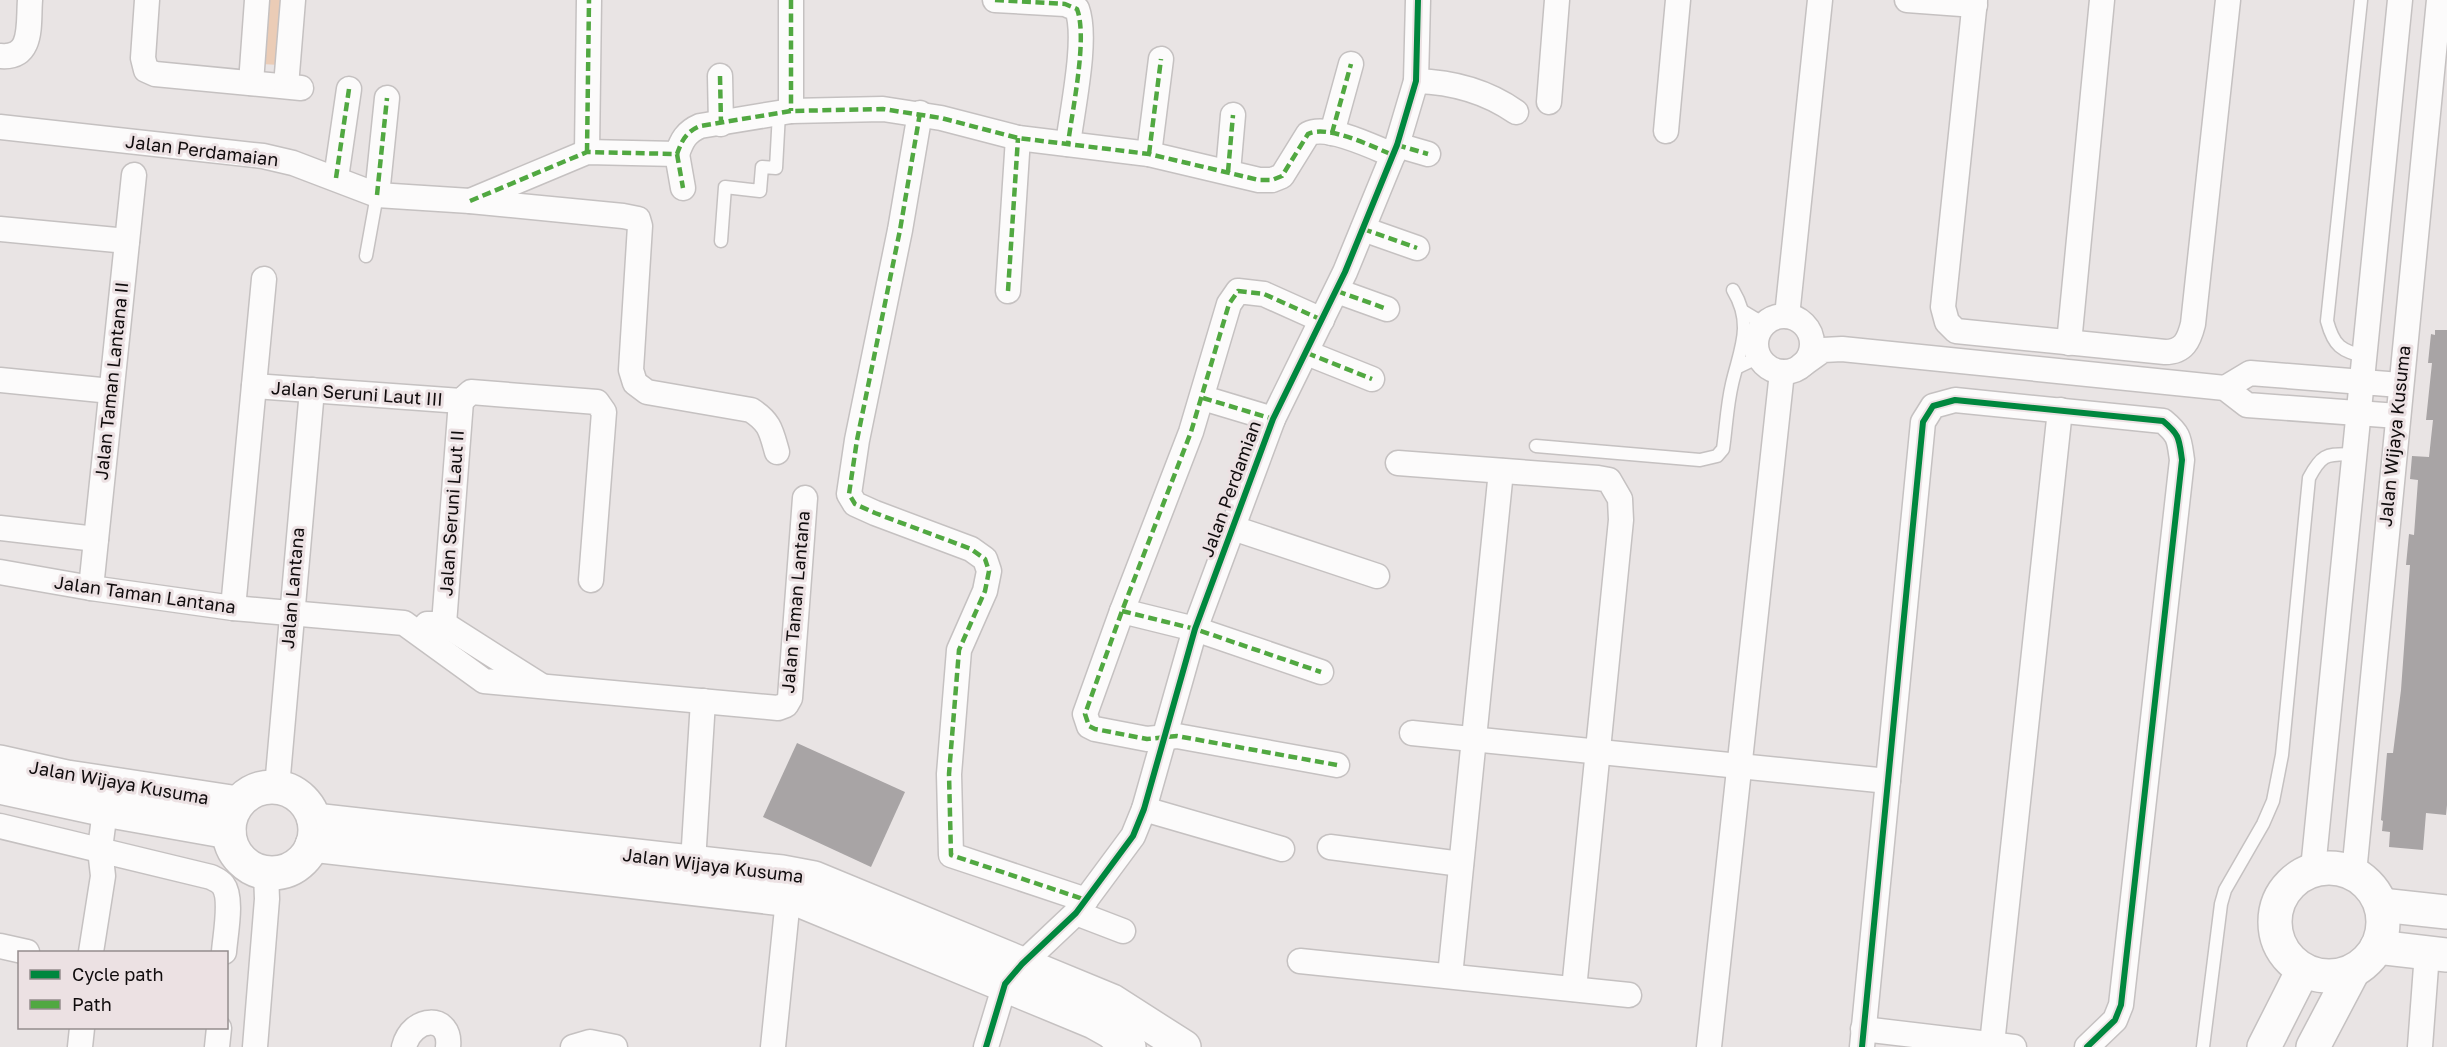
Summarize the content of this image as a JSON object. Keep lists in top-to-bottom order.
{
  "streets": {
    "street": [
      "Jalan Perdamaian",
      "Jalan Taman Lantana II",
      "Jalan Seruni Laut III",
      "Jalan Wijaya Kusuma",
      "Jalan Perdamian",
      "Jalan Seruni Laut II",
      "Jalan Lantana",
      "Jalan Taman Lantana"
    ]
  },
  "crossings": [
    ["Jalan Taman Lantana II", "Jalan Taman Lantana"],
    ["Jalan Seruni Laut III", "Jalan Seruni Laut II"],
    ["Jalan Seruni Laut III", "Jalan Lantana"],
    ["Jalan Wijaya Kusuma", "Jalan Perdamian"],
    ["Jalan Wijaya Kusuma", "Jalan Lantana"],
    ["Jalan Seruni Laut II", "Jalan Taman Lantana"],
    ["Jalan Lantana", "Jalan Taman Lantana"]
  ],
  "legend": ["Cycle path", "Path"]
}
